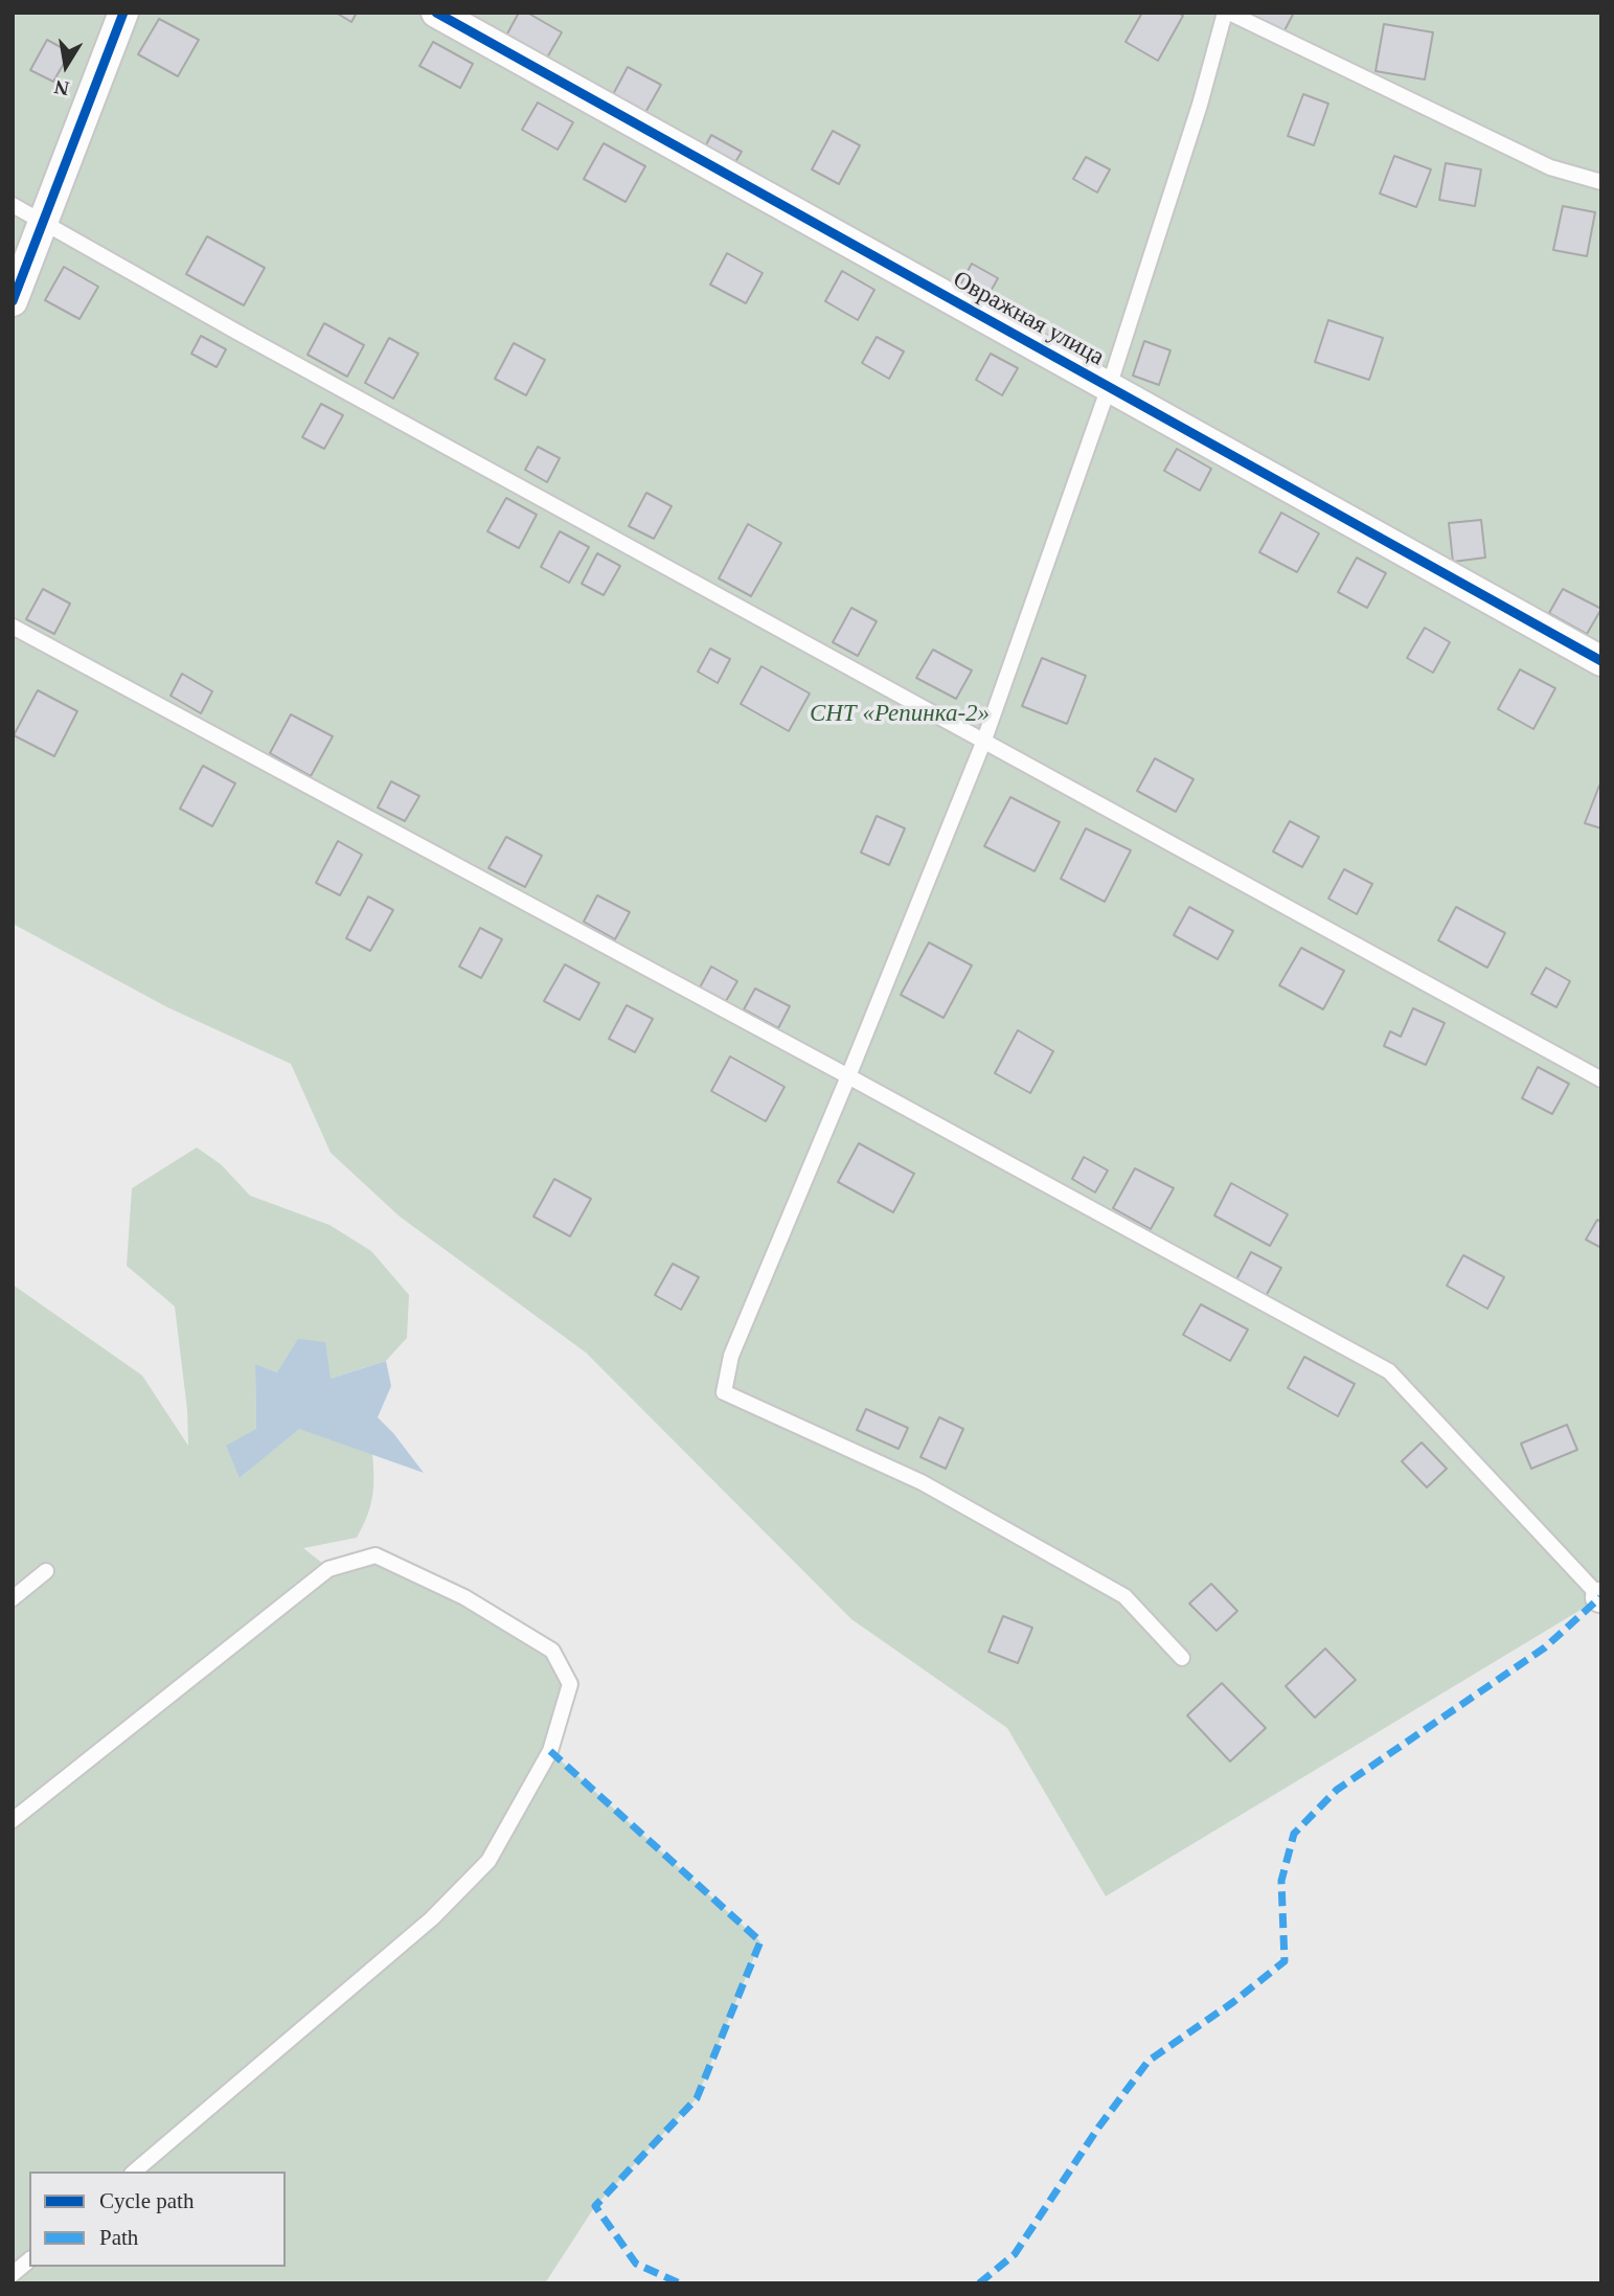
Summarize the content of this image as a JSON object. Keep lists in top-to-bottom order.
{
  "streets": {
    "street": ["Овражная улица"]
  },
  "parks": ["СНТ «Репинка-2»"],
  "legend": ["Cycle path", "Path"],
  "north": "bottom"
}
